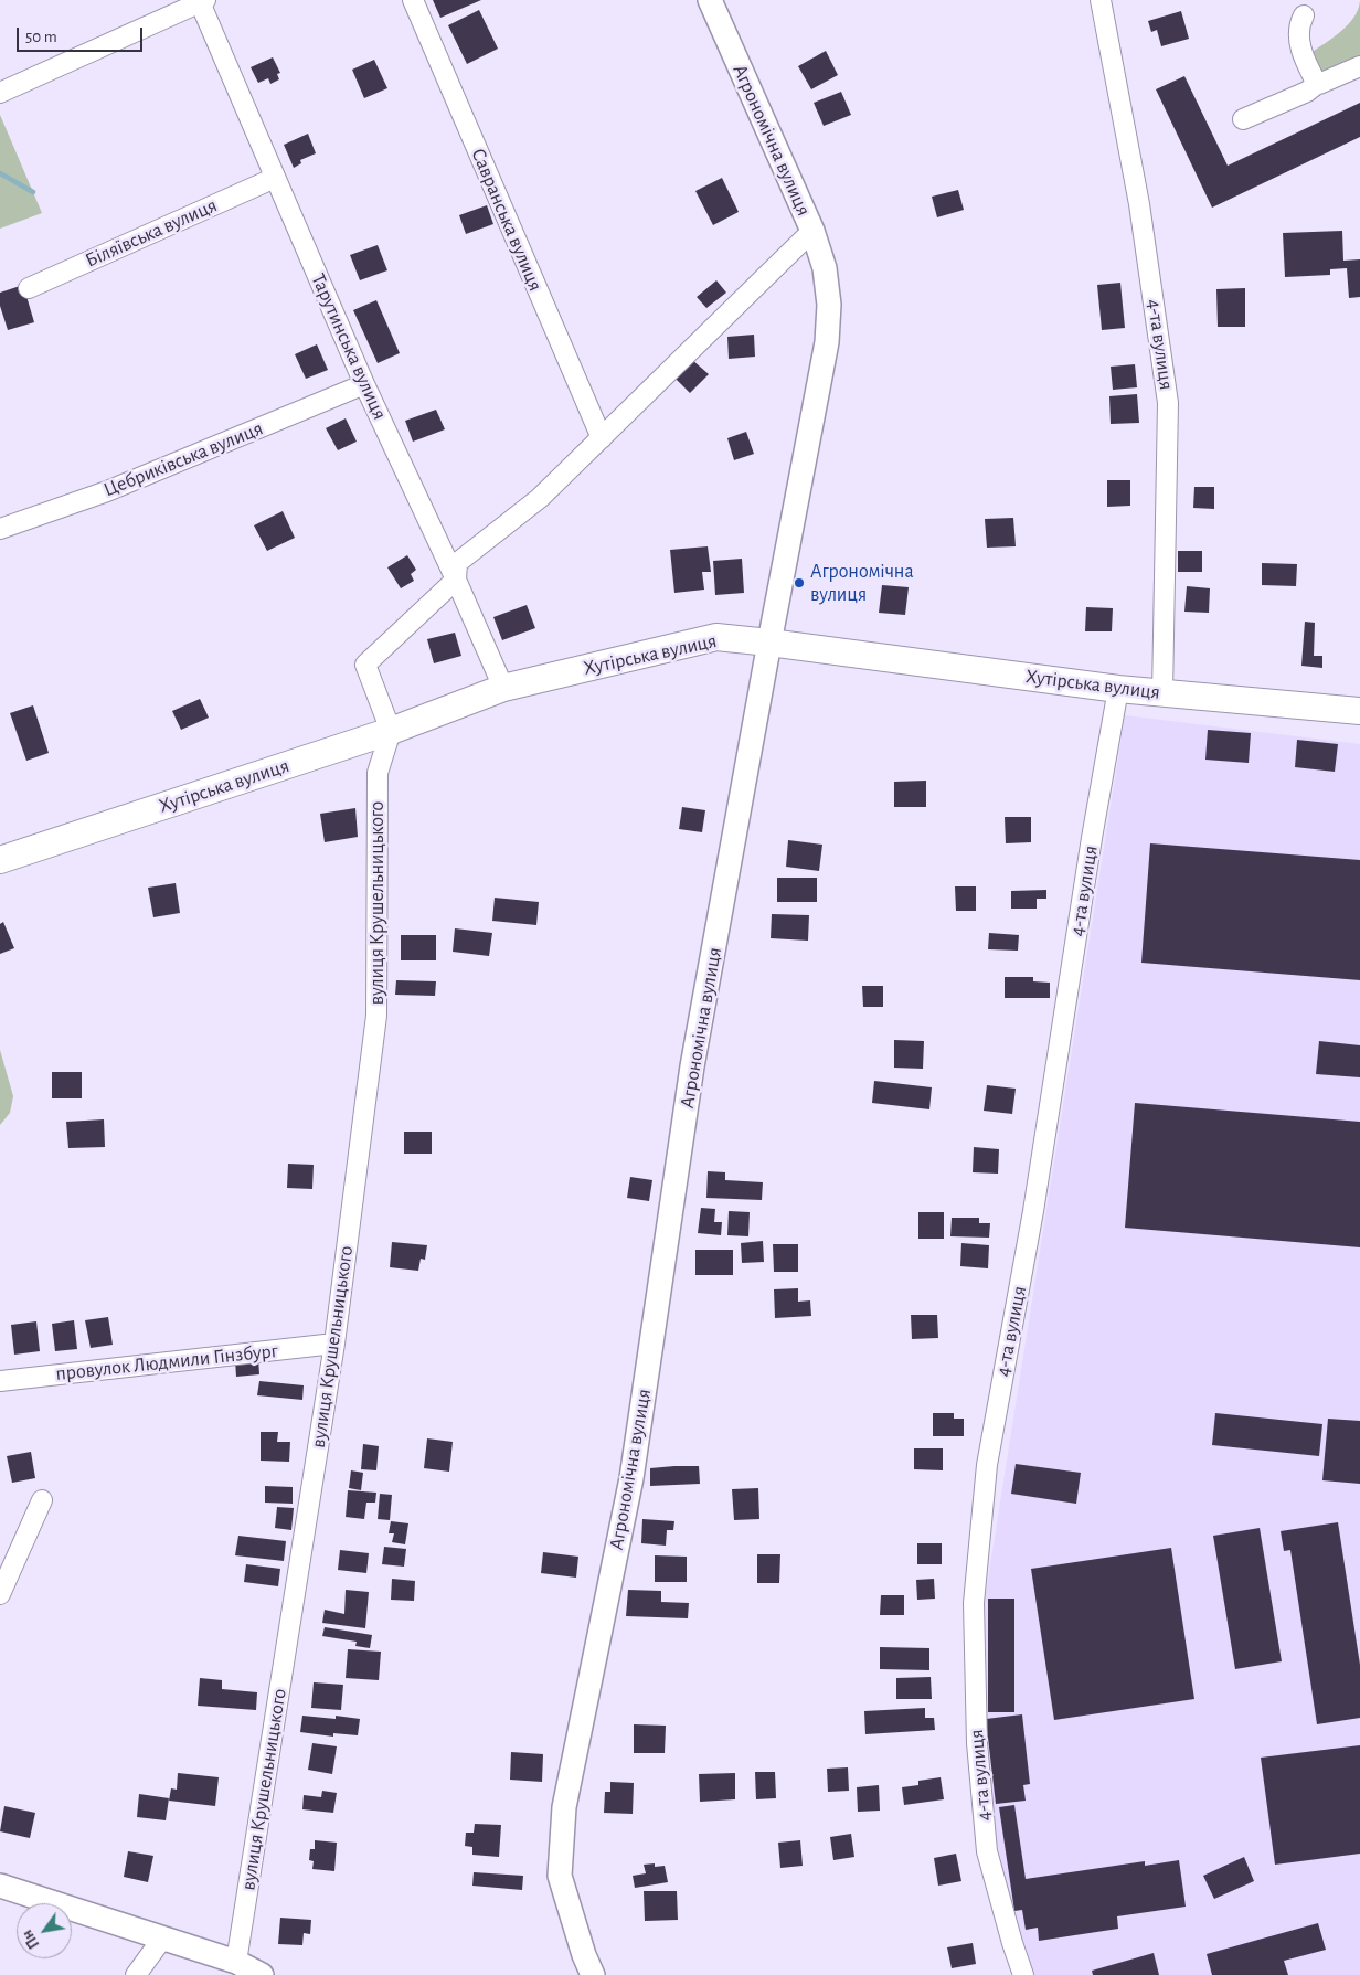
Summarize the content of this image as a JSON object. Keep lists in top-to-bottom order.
{
  "streets": {
    "main road": ["Хутірська вулиця"],
    "street": [
      "Агрономічна вулиця",
      "Савранська вулиця",
      "Біляївська вулиця",
      "4-та вулиця",
      "Тарутинська вулиця",
      "Цебриківська вулиця",
      "вулиця Крушельницького",
      "провулок Людмили Гінзбург"
    ]
  },
  "crossings": [
    ["Агрономічна вулиця", "Хутірська вулиця"],
    ["Біляївська вулиця", "Тарутинська вулиця"],
    ["4-та вулиця", "Хутірська вулиця"],
    ["Тарутинська вулиця", "Цебриківська вулиця"],
    ["Тарутинська вулиця", "Хутірська вулиця"],
    ["Хутірська вулиця", "вулиця Крушельницького"],
    ["вулиця Крушельницького", "провулок Людмили Гінзбург"]
  ],
  "places": ["Агрономічна вулиця"],
  "scale_bar": "50 m",
  "north": "bottom left"
}
